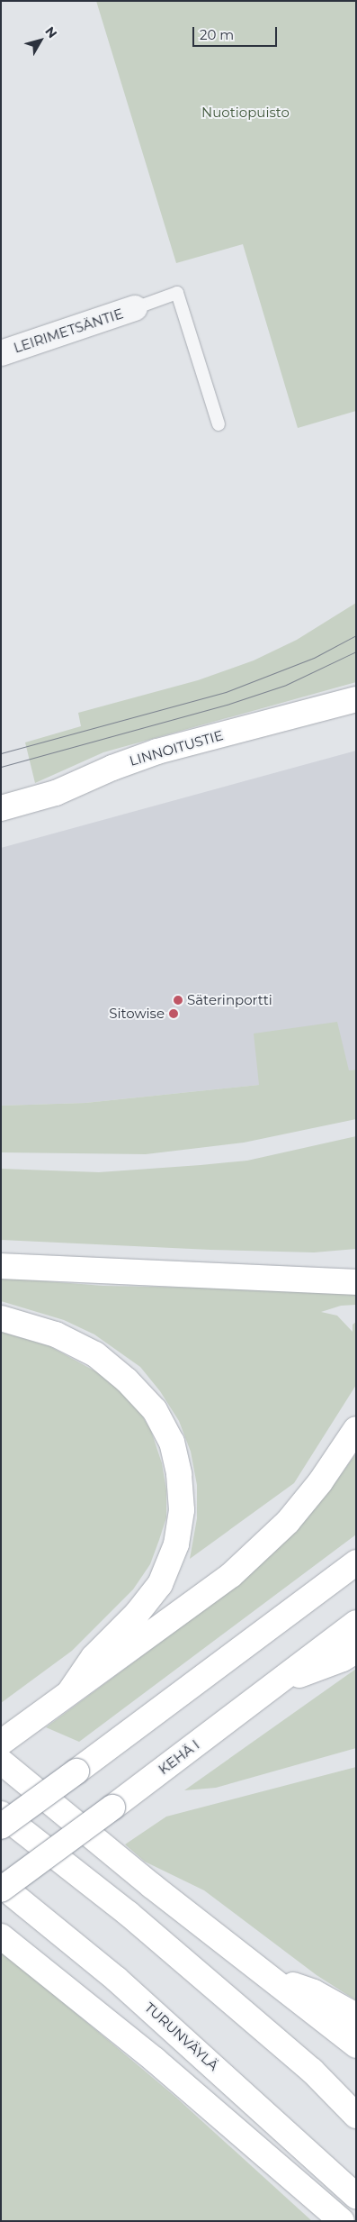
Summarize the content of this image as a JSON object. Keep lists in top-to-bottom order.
{
  "streets": {
    "main road": ["LINNOITUSTIE", "KEHÄ I", "TURUNVÄYLÄ"],
    "street": ["LEIRIMETSÄNTIE"]
  },
  "parks": ["Nuotiopuisto"],
  "places": ["Säterinportti", "Sitowise"],
  "scale_bar": "20 m",
  "north": "top right"
}
